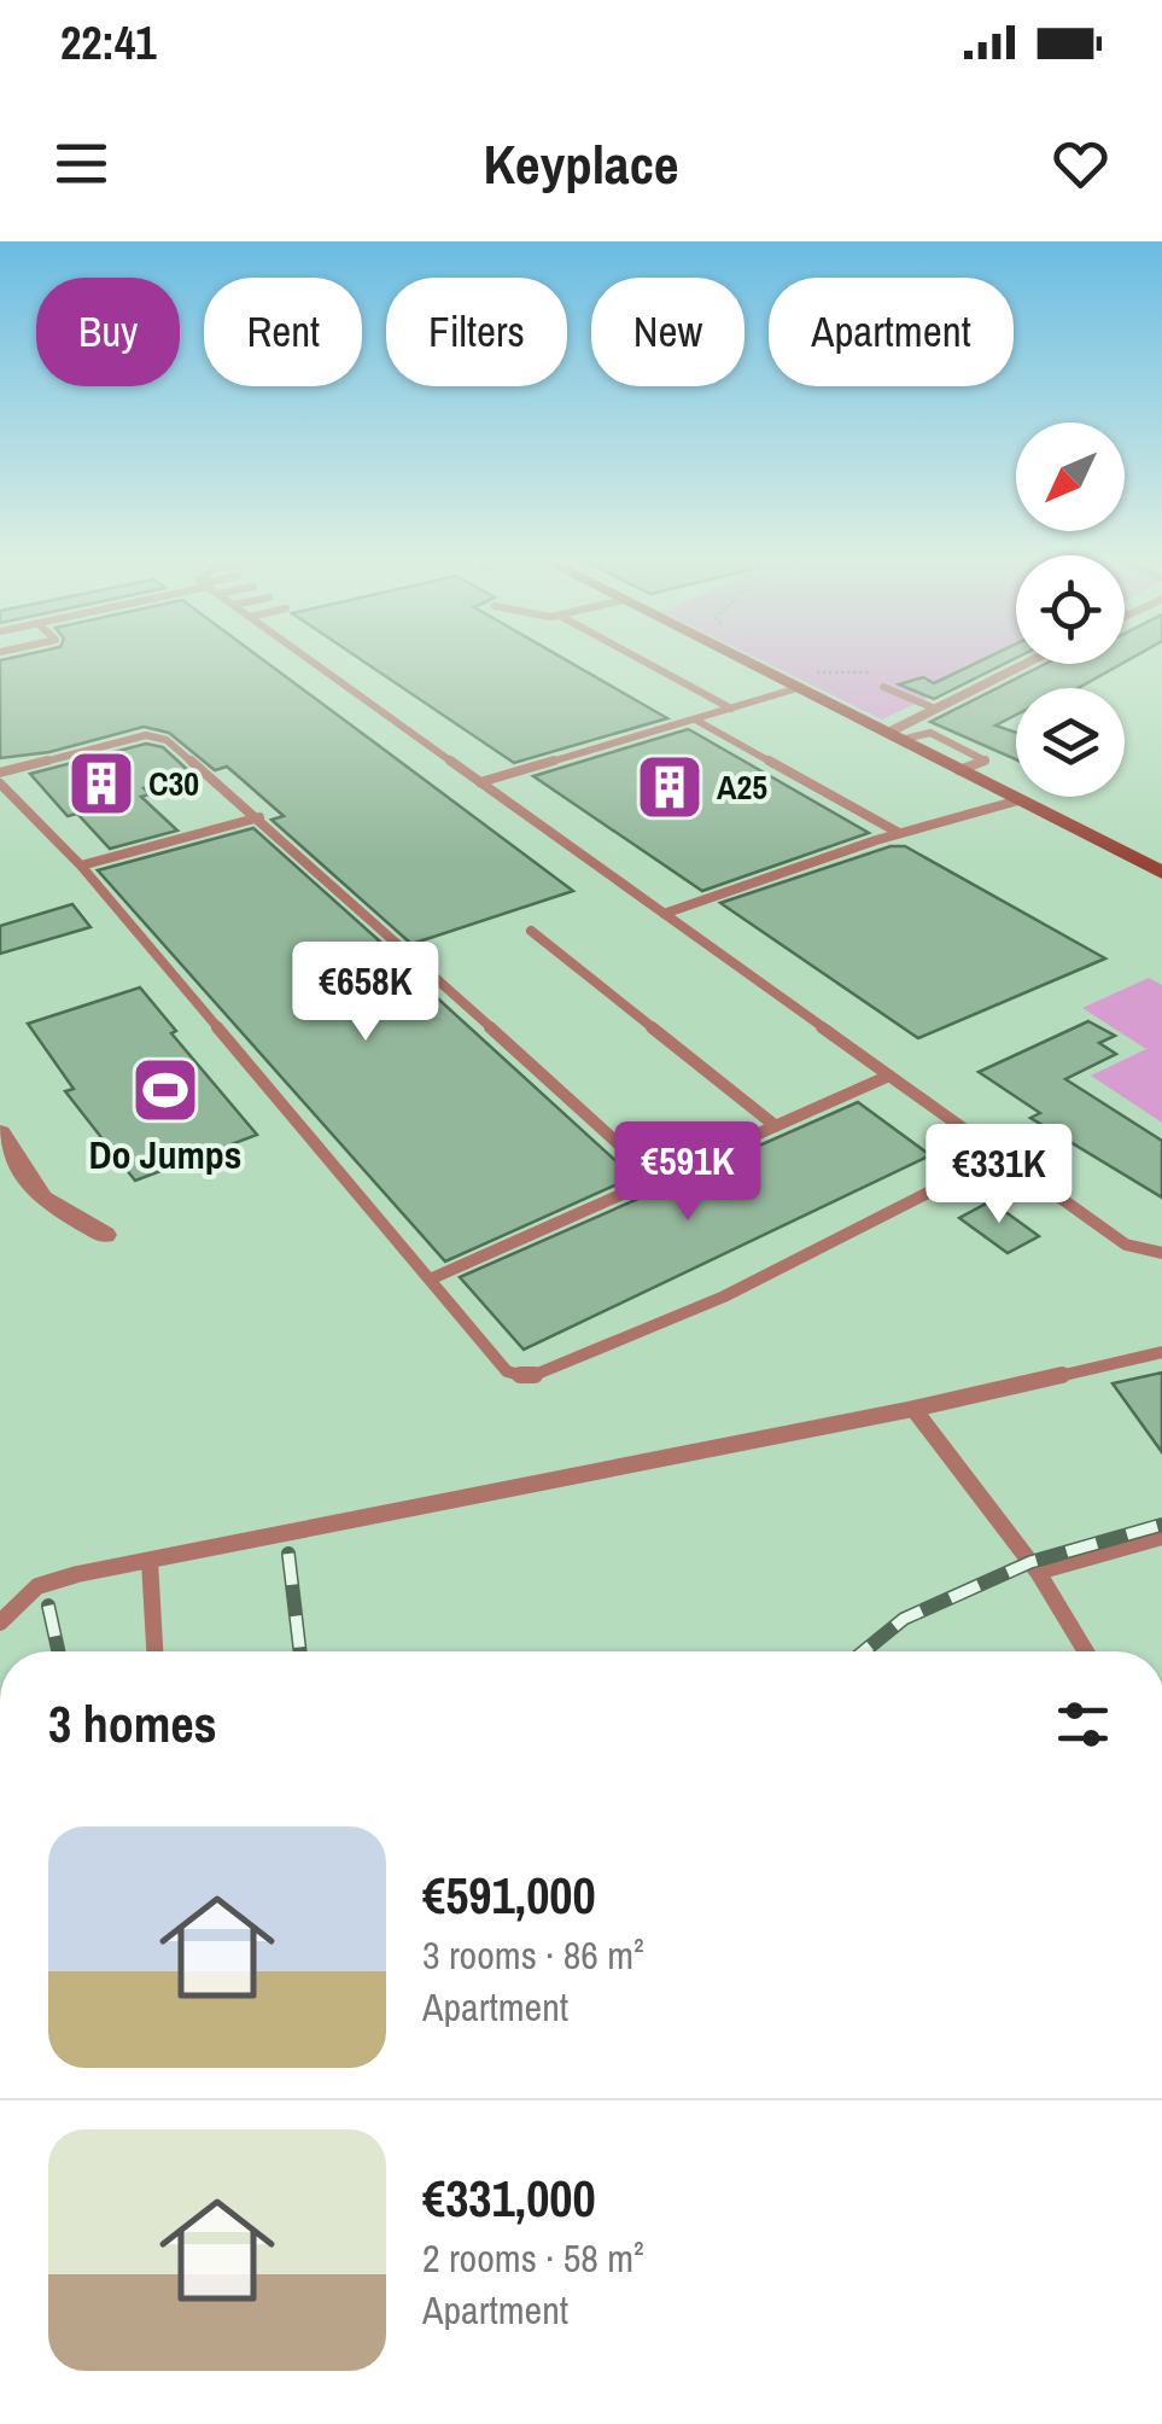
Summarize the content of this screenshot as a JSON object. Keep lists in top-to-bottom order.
{
  "places": {
    "building": ["C30", "A25"],
    "sports": ["Do Jumps"]
  },
  "north": "bottom left",
  "page": {
    "status": "22:41",
    "header": "Keyplace",
    "chip": [
      "Buy",
      "Rent",
      "Filters",
      "New",
      "Apartment"
    ],
    "price": ["€658K", "€591K", "€331K"],
    "heading": "3 homes",
    "list": [
      {
        "name": "€591,000",
        "note": "3 rooms · 86 m² · Apartment"
      },
      {
        "name": "€331,000",
        "note": "2 rooms · 58 m² · Apartment"
      }
    ]
  }
}
